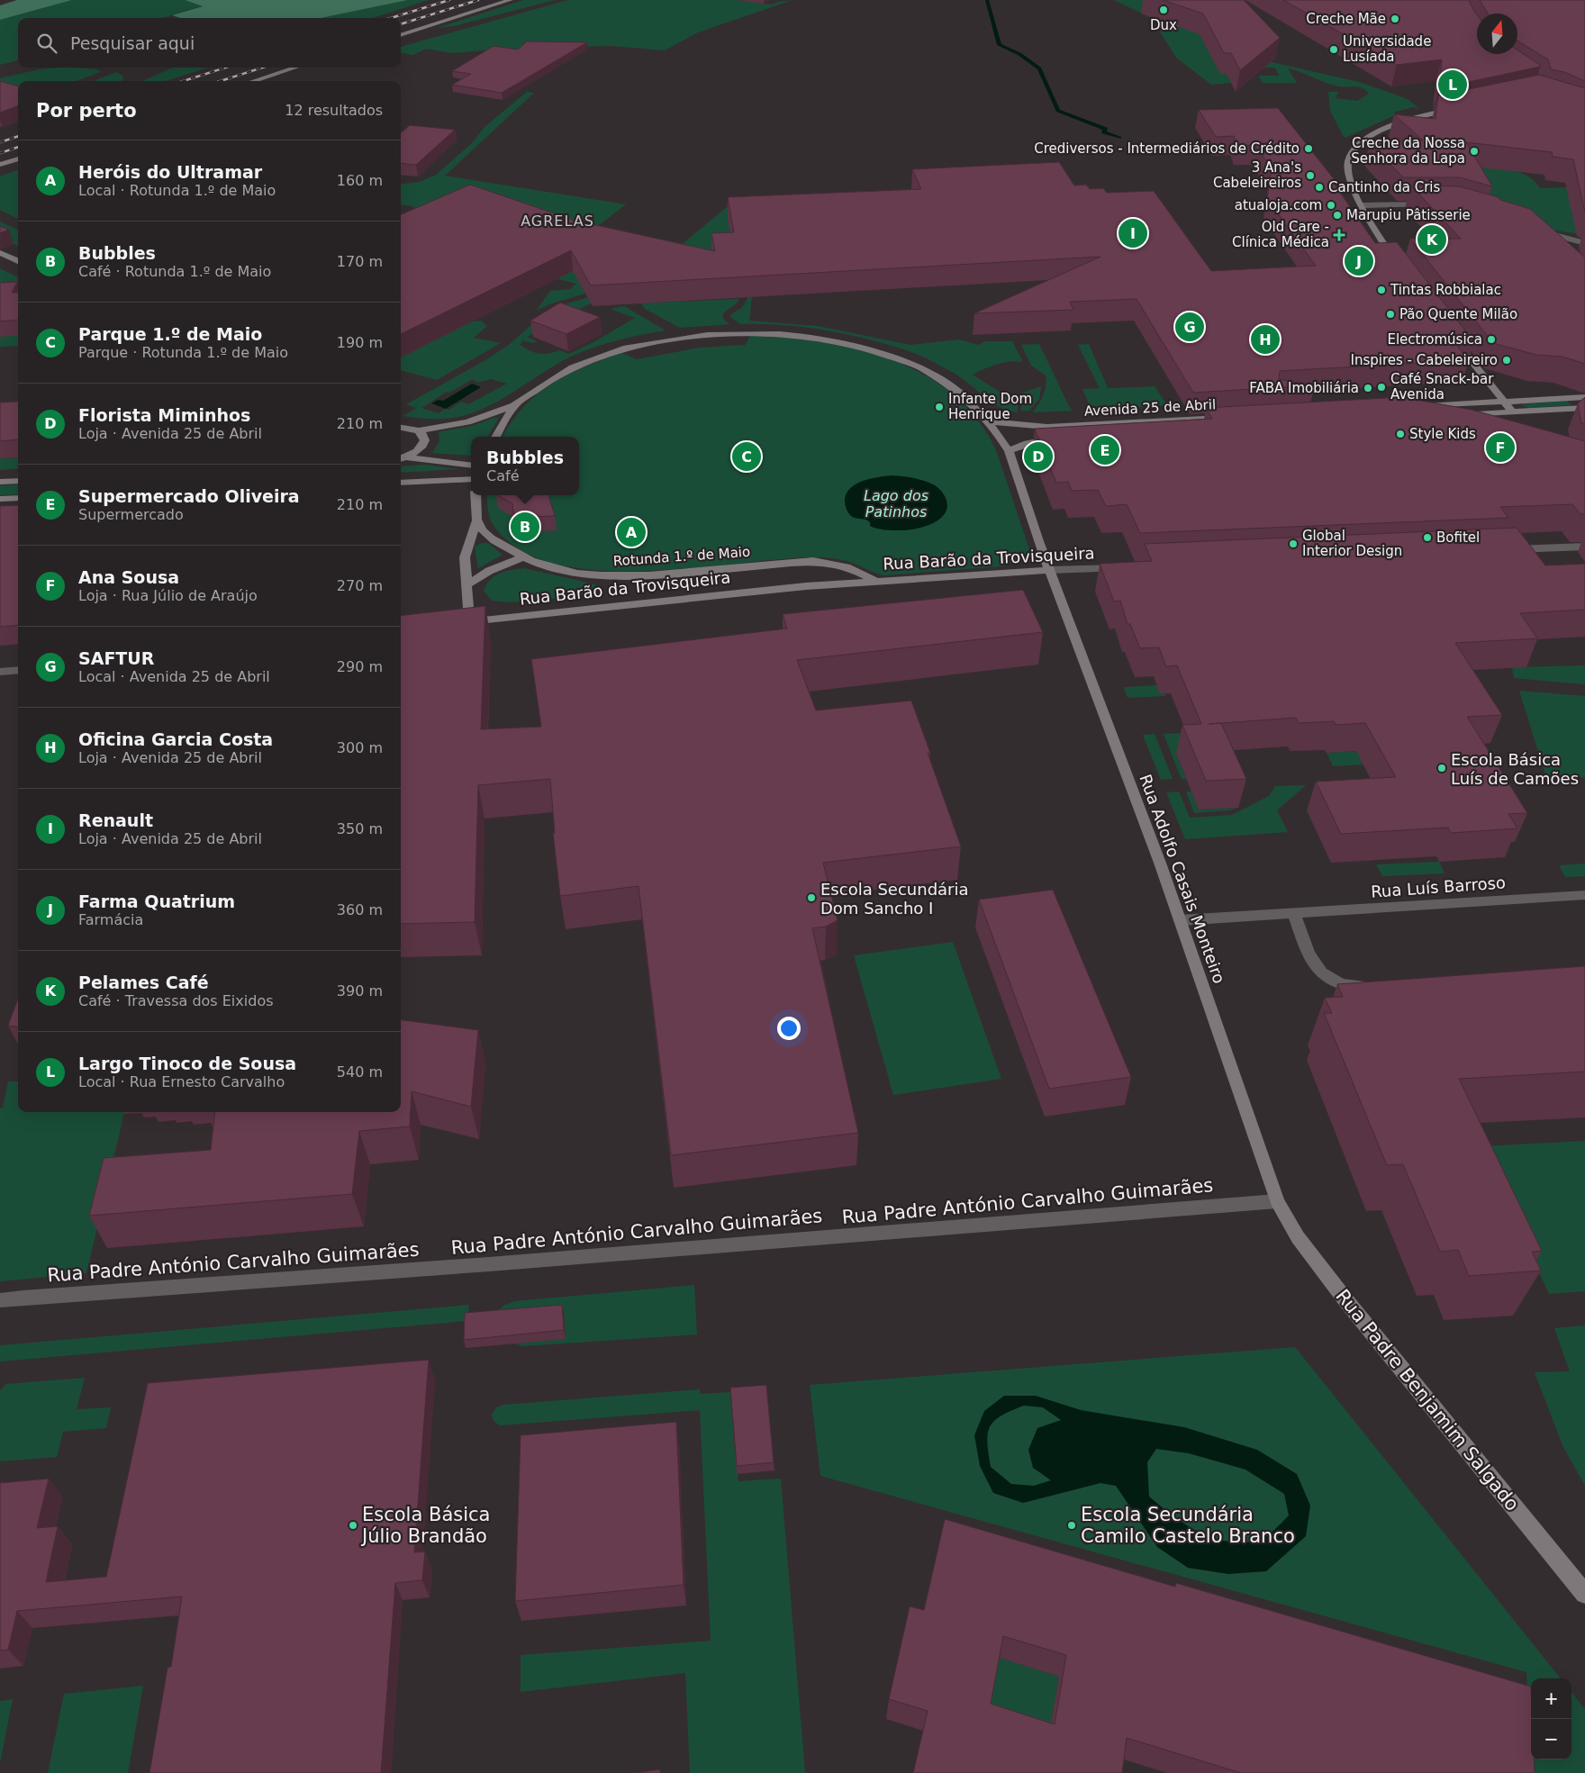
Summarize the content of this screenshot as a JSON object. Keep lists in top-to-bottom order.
{
  "streets": {
    "main road": [
      "Avenida 25 de Abril",
      "Rotunda 1.º de Maio",
      "Rua Barão da Trovisqueira",
      "Rua Adolfo Casais Monteiro",
      "Rua Padre Benjamim Salgado"
    ],
    "street": ["Rua Luís Barroso", "Rua Padre António Carvalho Guimarães"]
  },
  "crossings": [
    ["Rotunda 1.º de Maio", "Rua Barão da Trovisqueira"],
    ["Rua Barão da Trovisqueira", "Rua Adolfo Casais Monteiro"],
    ["Rua Adolfo Casais Monteiro", "Rua Luís Barroso"],
    ["Rua Adolfo Casais Monteiro", "Rua Padre António Carvalho Guimarães"],
    ["Rua Adolfo Casais Monteiro", "Rua Padre Benjamim Salgado"],
    ["Rua Padre António Carvalho Guimarães", "Rua Padre Benjamim Salgado"]
  ],
  "districts": ["AGRELAS"],
  "water": ["Lago dos Patinhos"],
  "places": {
    "other": [
      "Dux",
      "Creche Mãe",
      "Universidade Lusíada",
      "Crediversos - Intermediários de Crédito",
      "Creche da Nossa Senhora da Lapa",
      "3 Ana's Cabeleireiros",
      "Cantinho da Cris",
      "atualoja.com",
      "Marupiu Pâtisserie",
      "Tintas Robbialac",
      "Pão Quente Milão",
      "Electromúsica",
      "Inspires - Cabeleireiro",
      "Café Snack-bar Avenida",
      "FABA Imobiliária",
      "Infante Dom Henrique",
      "Style Kids",
      "Bofitel",
      "Global Interior Design",
      "Escola Básica Luís de Camões",
      "Escola Secundária Dom Sancho I",
      "Escola Básica Júlio Brandão",
      "Escola Secundária Camilo Castelo Branco"
    ],
    "health": ["Old Care - Clínica Médica"]
  },
  "north": "top",
  "page": {
    "search": "Pesquisar aqui",
    "pins": [
      "L",
      "I",
      "K",
      "J",
      "G",
      "H",
      "F",
      "E",
      "C",
      "D",
      "B",
      "A"
    ],
    "heading": ["Por perto", "12 resultados"],
    "list": [
      {
        "mark": "A",
        "name": "Heróis do Ultramar",
        "note": "Local · Rotunda 1.º de Maio",
        "value": "160 m"
      },
      {
        "mark": "B",
        "name": "Bubbles",
        "note": "Café · Rotunda 1.º de Maio",
        "value": "170 m"
      },
      {
        "mark": "C",
        "name": "Parque 1.º de Maio",
        "note": "Parque · Rotunda 1.º de Maio",
        "value": "190 m"
      },
      {
        "mark": "D",
        "name": "Florista Miminhos",
        "note": "Loja · Avenida 25 de Abril",
        "value": "210 m"
      },
      {
        "mark": "E",
        "name": "Supermercado Oliveira",
        "note": "Supermercado",
        "value": "210 m"
      },
      {
        "mark": "F",
        "name": "Ana Sousa",
        "note": "Loja · Rua Júlio de Araújo",
        "value": "270 m"
      },
      {
        "mark": "G",
        "name": "SAFTUR",
        "note": "Local · Avenida 25 de Abril",
        "value": "290 m"
      },
      {
        "mark": "H",
        "name": "Oficina Garcia Costa",
        "note": "Loja · Avenida 25 de Abril",
        "value": "300 m"
      },
      {
        "mark": "I",
        "name": "Renault",
        "note": "Loja · Avenida 25 de Abril",
        "value": "350 m"
      },
      {
        "mark": "J",
        "name": "Farma Quatrium",
        "note": "Farmácia",
        "value": "360 m"
      },
      {
        "mark": "K",
        "name": "Pelames Café",
        "note": "Café · Travessa dos Eixidos",
        "value": "390 m"
      },
      {
        "mark": "L",
        "name": "Largo Tinoco de Sousa",
        "note": "Local · Rua Ernesto Carvalho",
        "value": "540 m"
      }
    ],
    "popup": ["Bubbles", "Café"],
    "map_buttons": ["+", "−"]
  }
}
